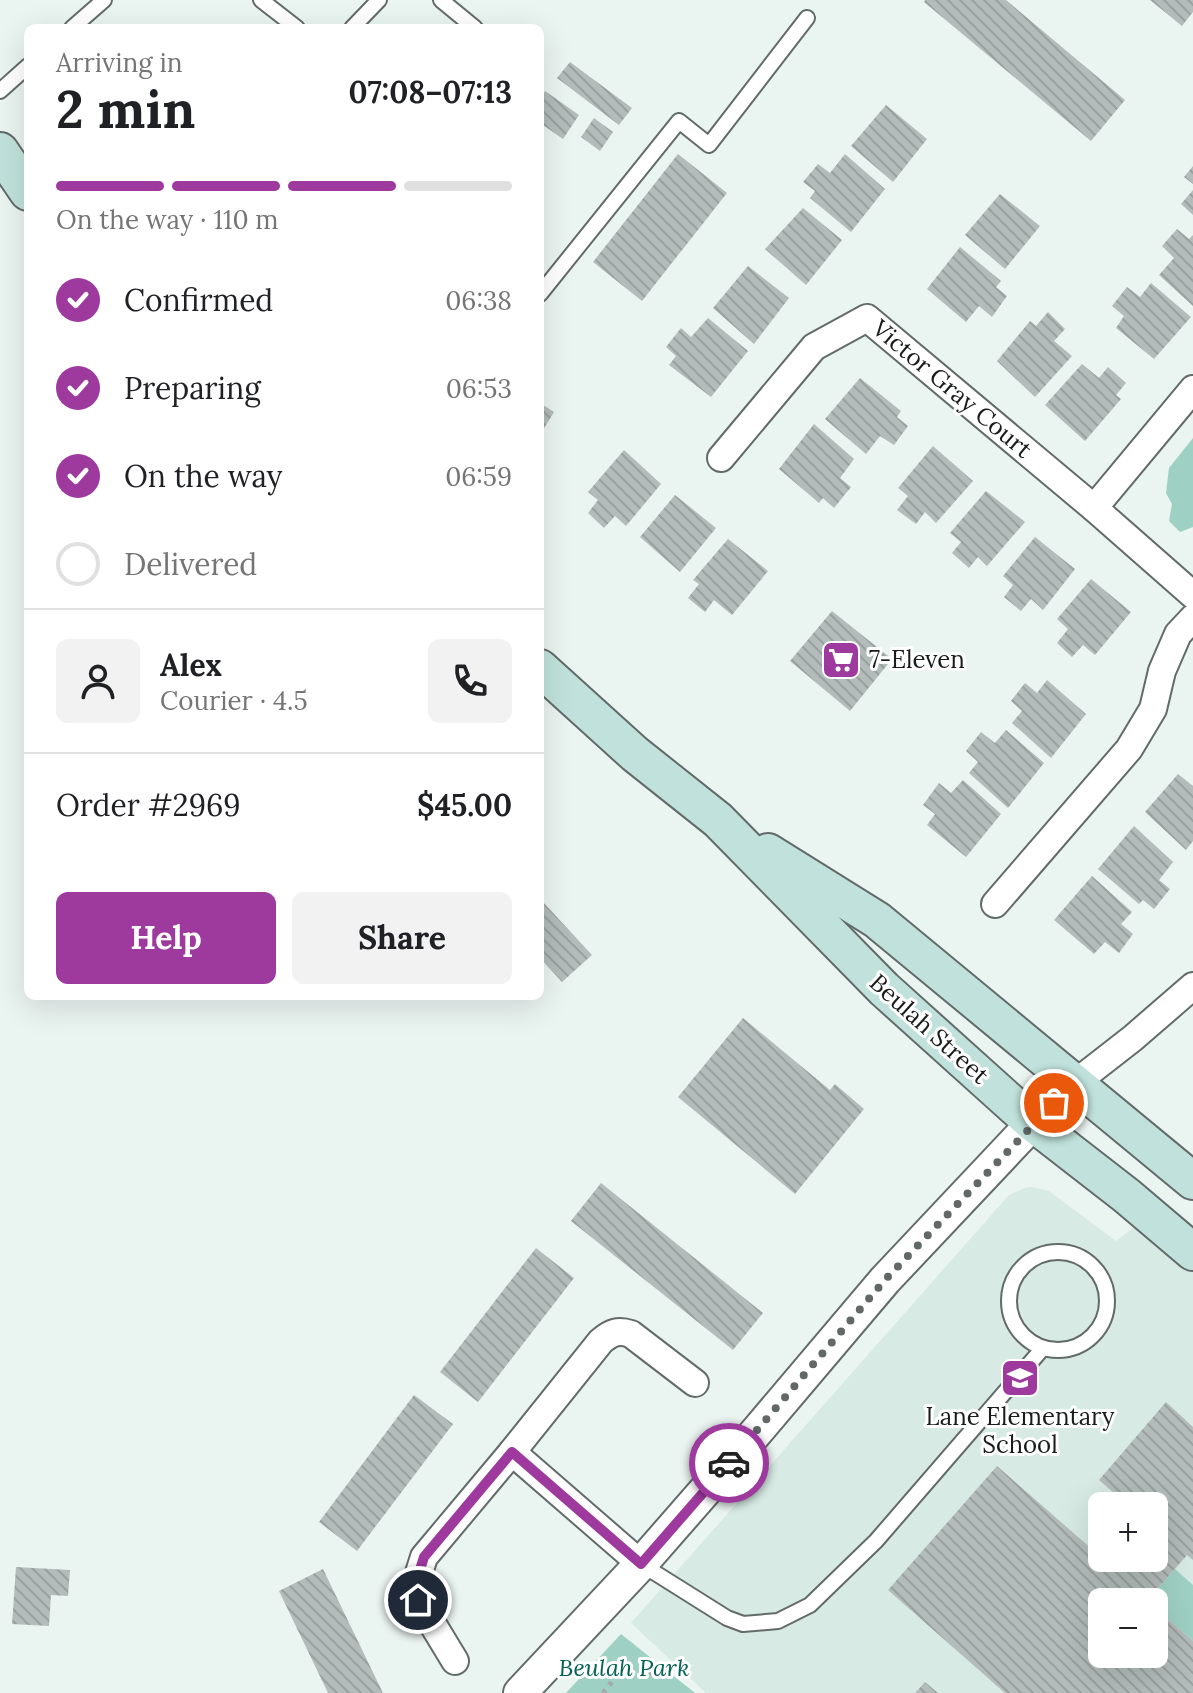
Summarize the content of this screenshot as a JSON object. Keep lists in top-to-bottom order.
{
  "streets": {
    "main road": ["Beulah Street"],
    "street": ["Victor Gray Court"]
  },
  "parks": ["Beulah Park"],
  "places": {
    "supermarket": ["7-Eleven"],
    "school or university": ["Lane Elementary School"]
  },
  "page": {
    "heading": ["2 min", "Arriving in", "07:08–07:13"],
    "panel": [
      "Alex",
      "Courier · 4.5",
      "Order #2969",
      "$45.00"
    ],
    "bar": "On the way · 110 m",
    "list": [
      ["Confirmed", "06:38"],
      ["Preparing", "06:53"],
      ["On the way", "06:59"],
      "Delivered"
    ],
    "buttons": ["Help", "Share"],
    "map_buttons": ["+", "−"]
  }
}
